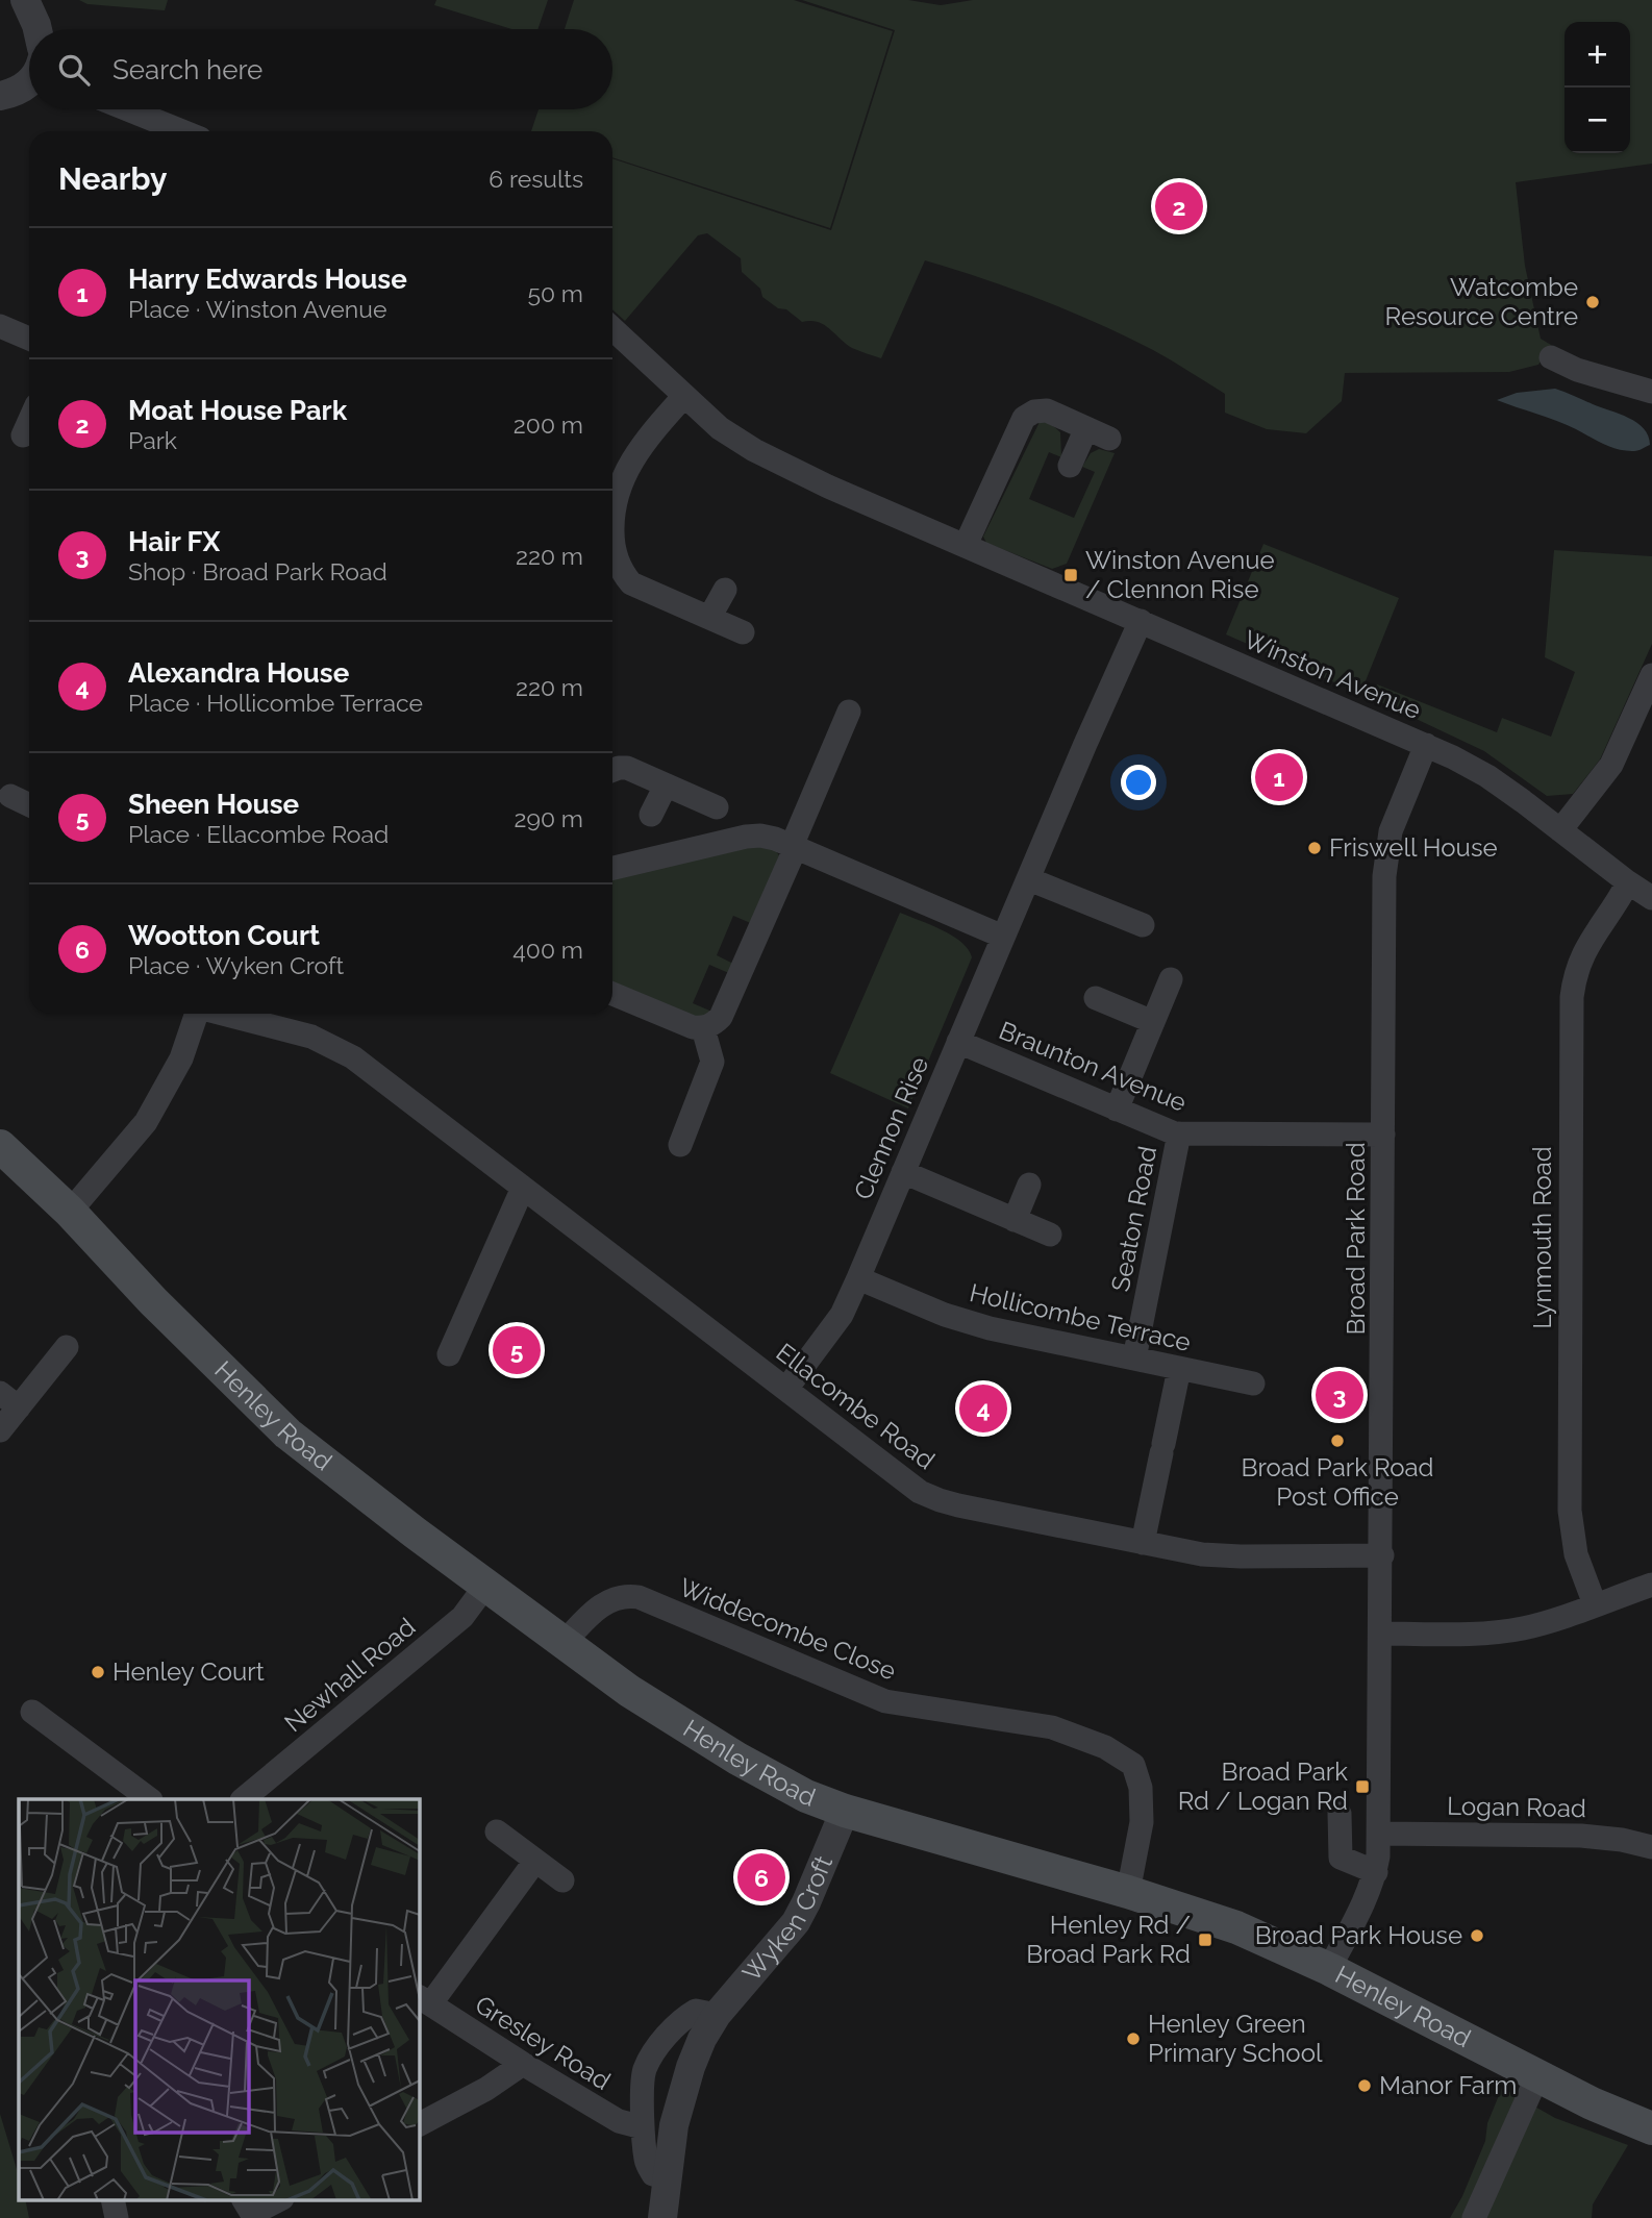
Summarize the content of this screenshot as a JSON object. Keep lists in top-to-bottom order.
{
  "streets": {
    "main road": ["Henley Road"],
    "street": [
      "Winston Avenue",
      "Braunton Avenue",
      "Clennon Rise",
      "Seaton Road",
      "Lynmouth Road",
      "Broad Park Road",
      "Hollicombe Terrace",
      "Ellacombe Road",
      "Widdecombe Close",
      "Newhall Road",
      "Logan Road",
      "Wyken Croft",
      "Gresley Road"
    ]
  },
  "crossings": [
    ["Winston Avenue", "Clennon Rise"],
    ["Winston Avenue", "Lynmouth Road"],
    ["Winston Avenue", "Broad Park Road"],
    ["Braunton Avenue", "Clennon Rise"],
    ["Braunton Avenue", "Seaton Road"],
    ["Braunton Avenue", "Broad Park Road"],
    ["Clennon Rise", "Hollicombe Terrace"],
    ["Clennon Rise", "Ellacombe Road"],
    ["Seaton Road", "Hollicombe Terrace"],
    ["Broad Park Road", "Ellacombe Road"],
    ["Broad Park Road", "Henley Road"],
    ["Broad Park Road", "Logan Road"],
    ["Henley Road", "Widdecombe Close"],
    ["Henley Road", "Newhall Road"],
    ["Henley Road", "Wyken Croft"]
  ],
  "places": {
    "other": [
      "Watcombe Resource Centre",
      "Friswell House",
      "Broad Park Road Post Office",
      "Henley Court",
      "Broad Park House",
      "Henley Green Primary School",
      "Manor Farm"
    ],
    "transit": ["Winston Avenue / Clennon Rise", "Broad Park Rd / Logan Rd", "Henley Rd / Broad Park Rd"]
  },
  "page": {
    "map_buttons": ["+", "−"],
    "search": "Search here",
    "heading": ["Nearby", "6 results"],
    "pins": [
      "2",
      "1",
      "5",
      "3",
      "4",
      "6"
    ],
    "list": [
      {
        "mark": "1",
        "name": "Harry Edwards House",
        "note": "Place · Winston Avenue",
        "value": "50 m"
      },
      {
        "mark": "2",
        "name": "Moat House Park",
        "note": "Park",
        "value": "200 m"
      },
      {
        "mark": "3",
        "name": "Hair FX",
        "note": "Shop · Broad Park Road",
        "value": "220 m"
      },
      {
        "mark": "4",
        "name": "Alexandra House",
        "note": "Place · Hollicombe Terrace",
        "value": "220 m"
      },
      {
        "mark": "5",
        "name": "Sheen House",
        "note": "Place · Ellacombe Road",
        "value": "290 m"
      },
      {
        "mark": "6",
        "name": "Wootton Court",
        "note": "Place · Wyken Croft",
        "value": "400 m"
      }
    ]
  }
}
